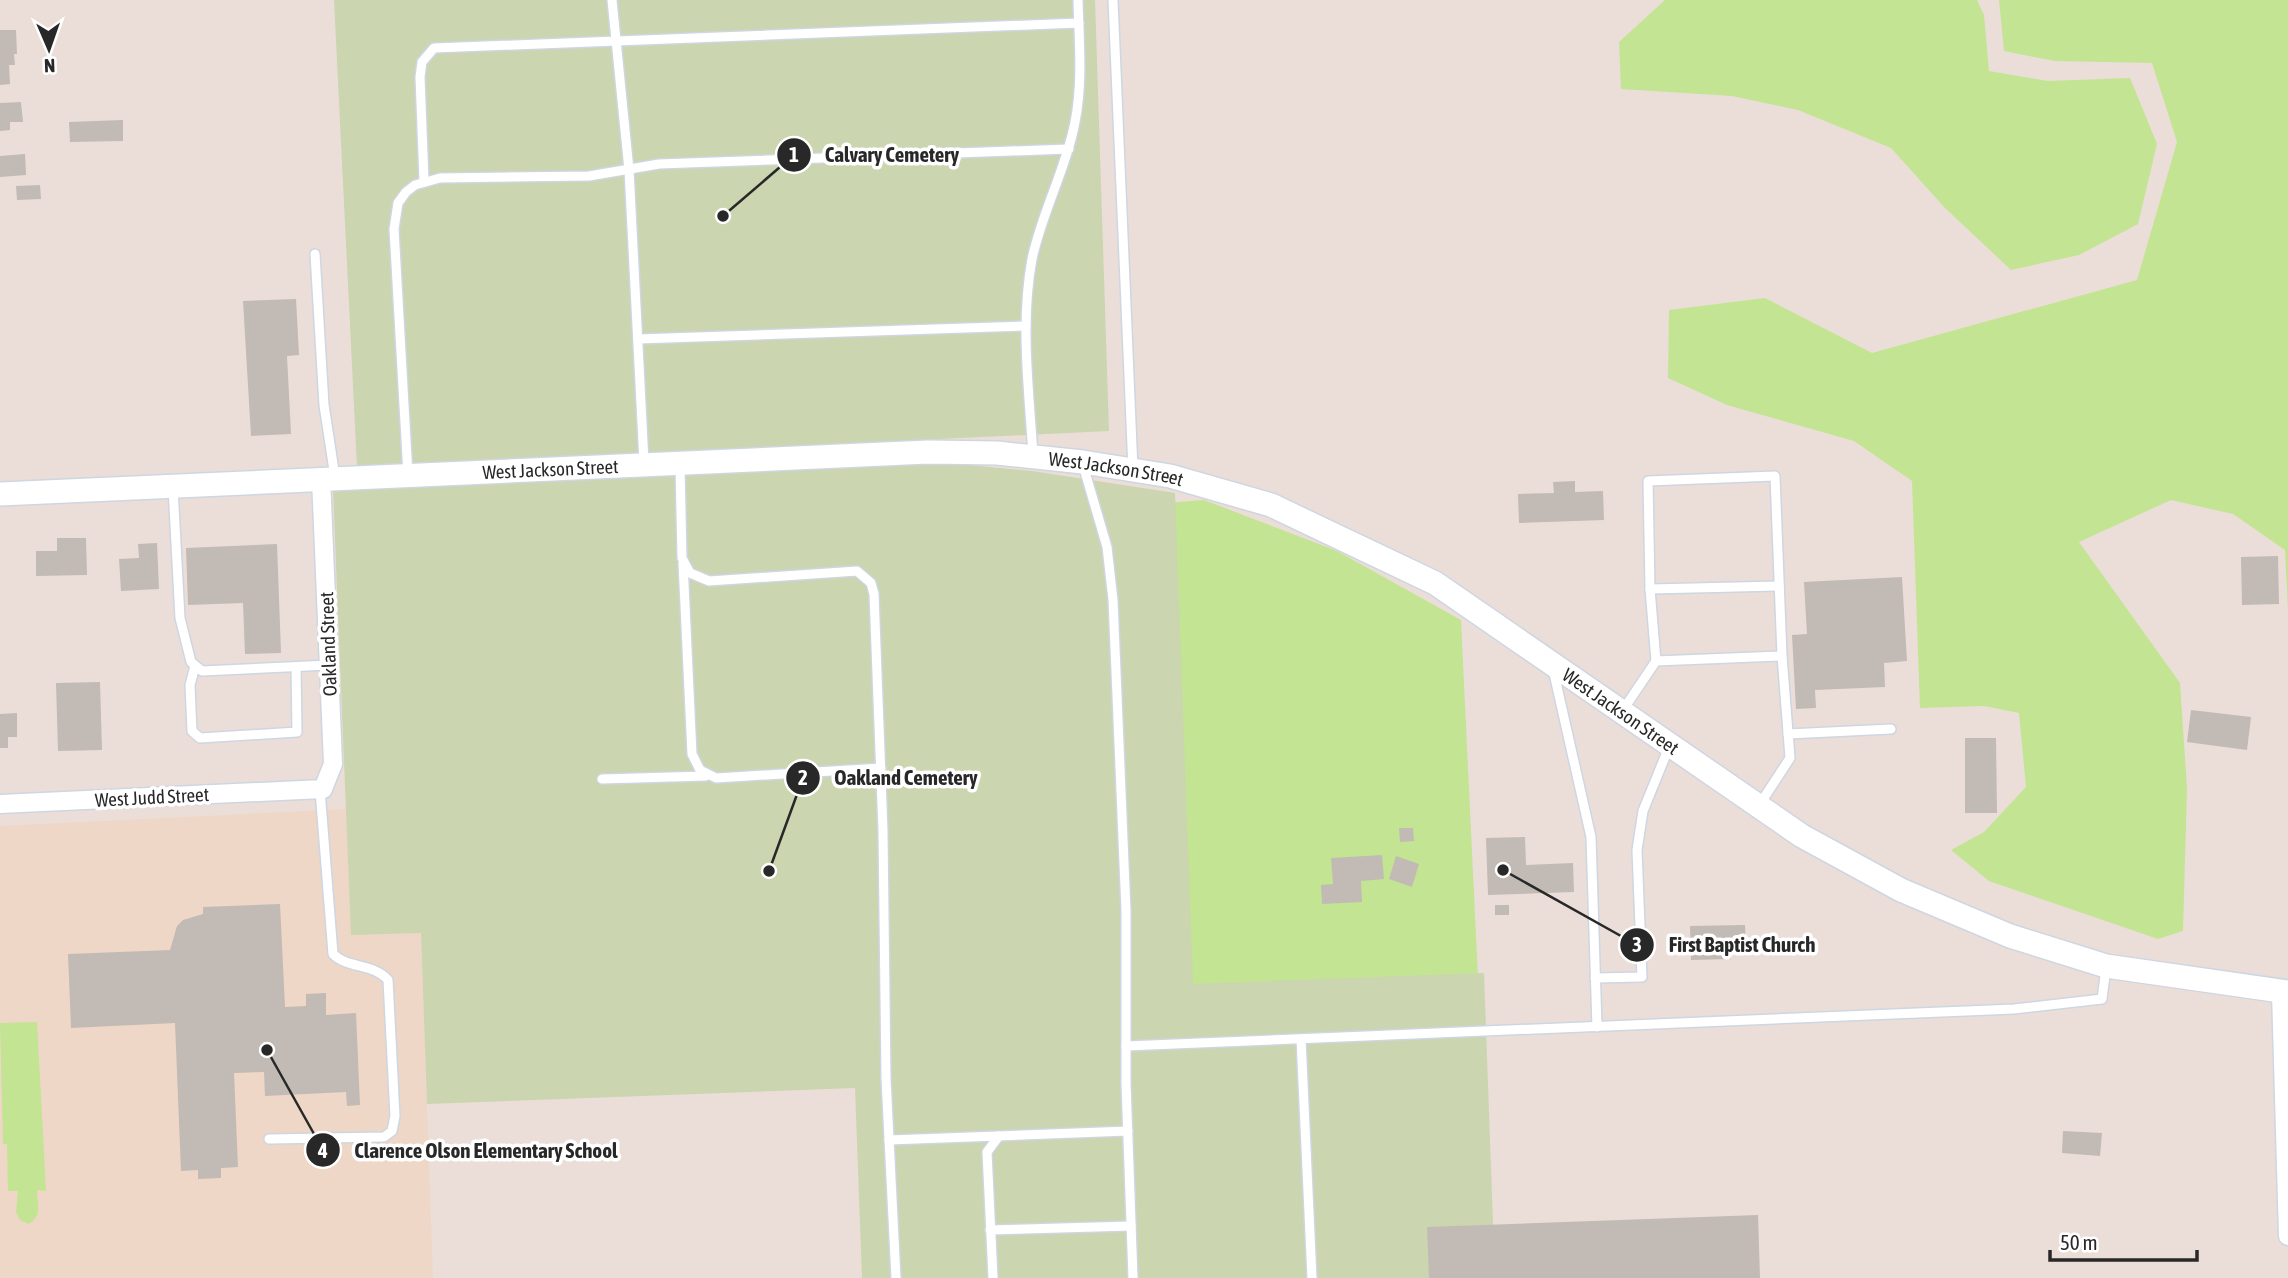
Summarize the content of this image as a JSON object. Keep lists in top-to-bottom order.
{
  "streets": {
    "street": ["West Jackson Street", "Oakland Street", "West Judd Street"]
  },
  "crossings": [
    ["West Jackson Street", "Oakland Street"],
    ["Oakland Street", "West Judd Street"]
  ],
  "places": [
    "Calvary Cemetery",
    "First Baptist Church",
    "Oakland Cemetery",
    "Clarence Olson Elementary School"
  ],
  "scale_bar": "50 m",
  "north": "bottom"
}
